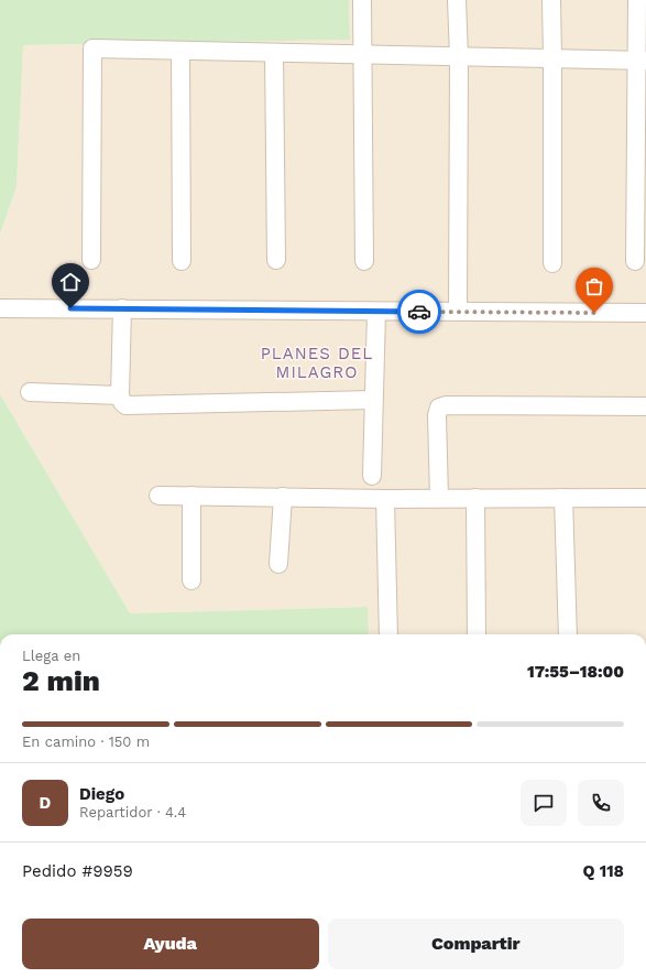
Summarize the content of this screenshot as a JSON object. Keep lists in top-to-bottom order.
{
  "districts": ["PLANES DEL MILAGRO"],
  "page": {
    "heading": ["2 min", "Llega en", "17:55–18:00"],
    "panel": [
      "Diego",
      "Repartidor · 4.4",
      "Pedido #9959",
      "Q 118"
    ],
    "bar": "En camino · 150 m",
    "round": "D",
    "buttons": ["Ayuda", "Compartir"]
  }
}
